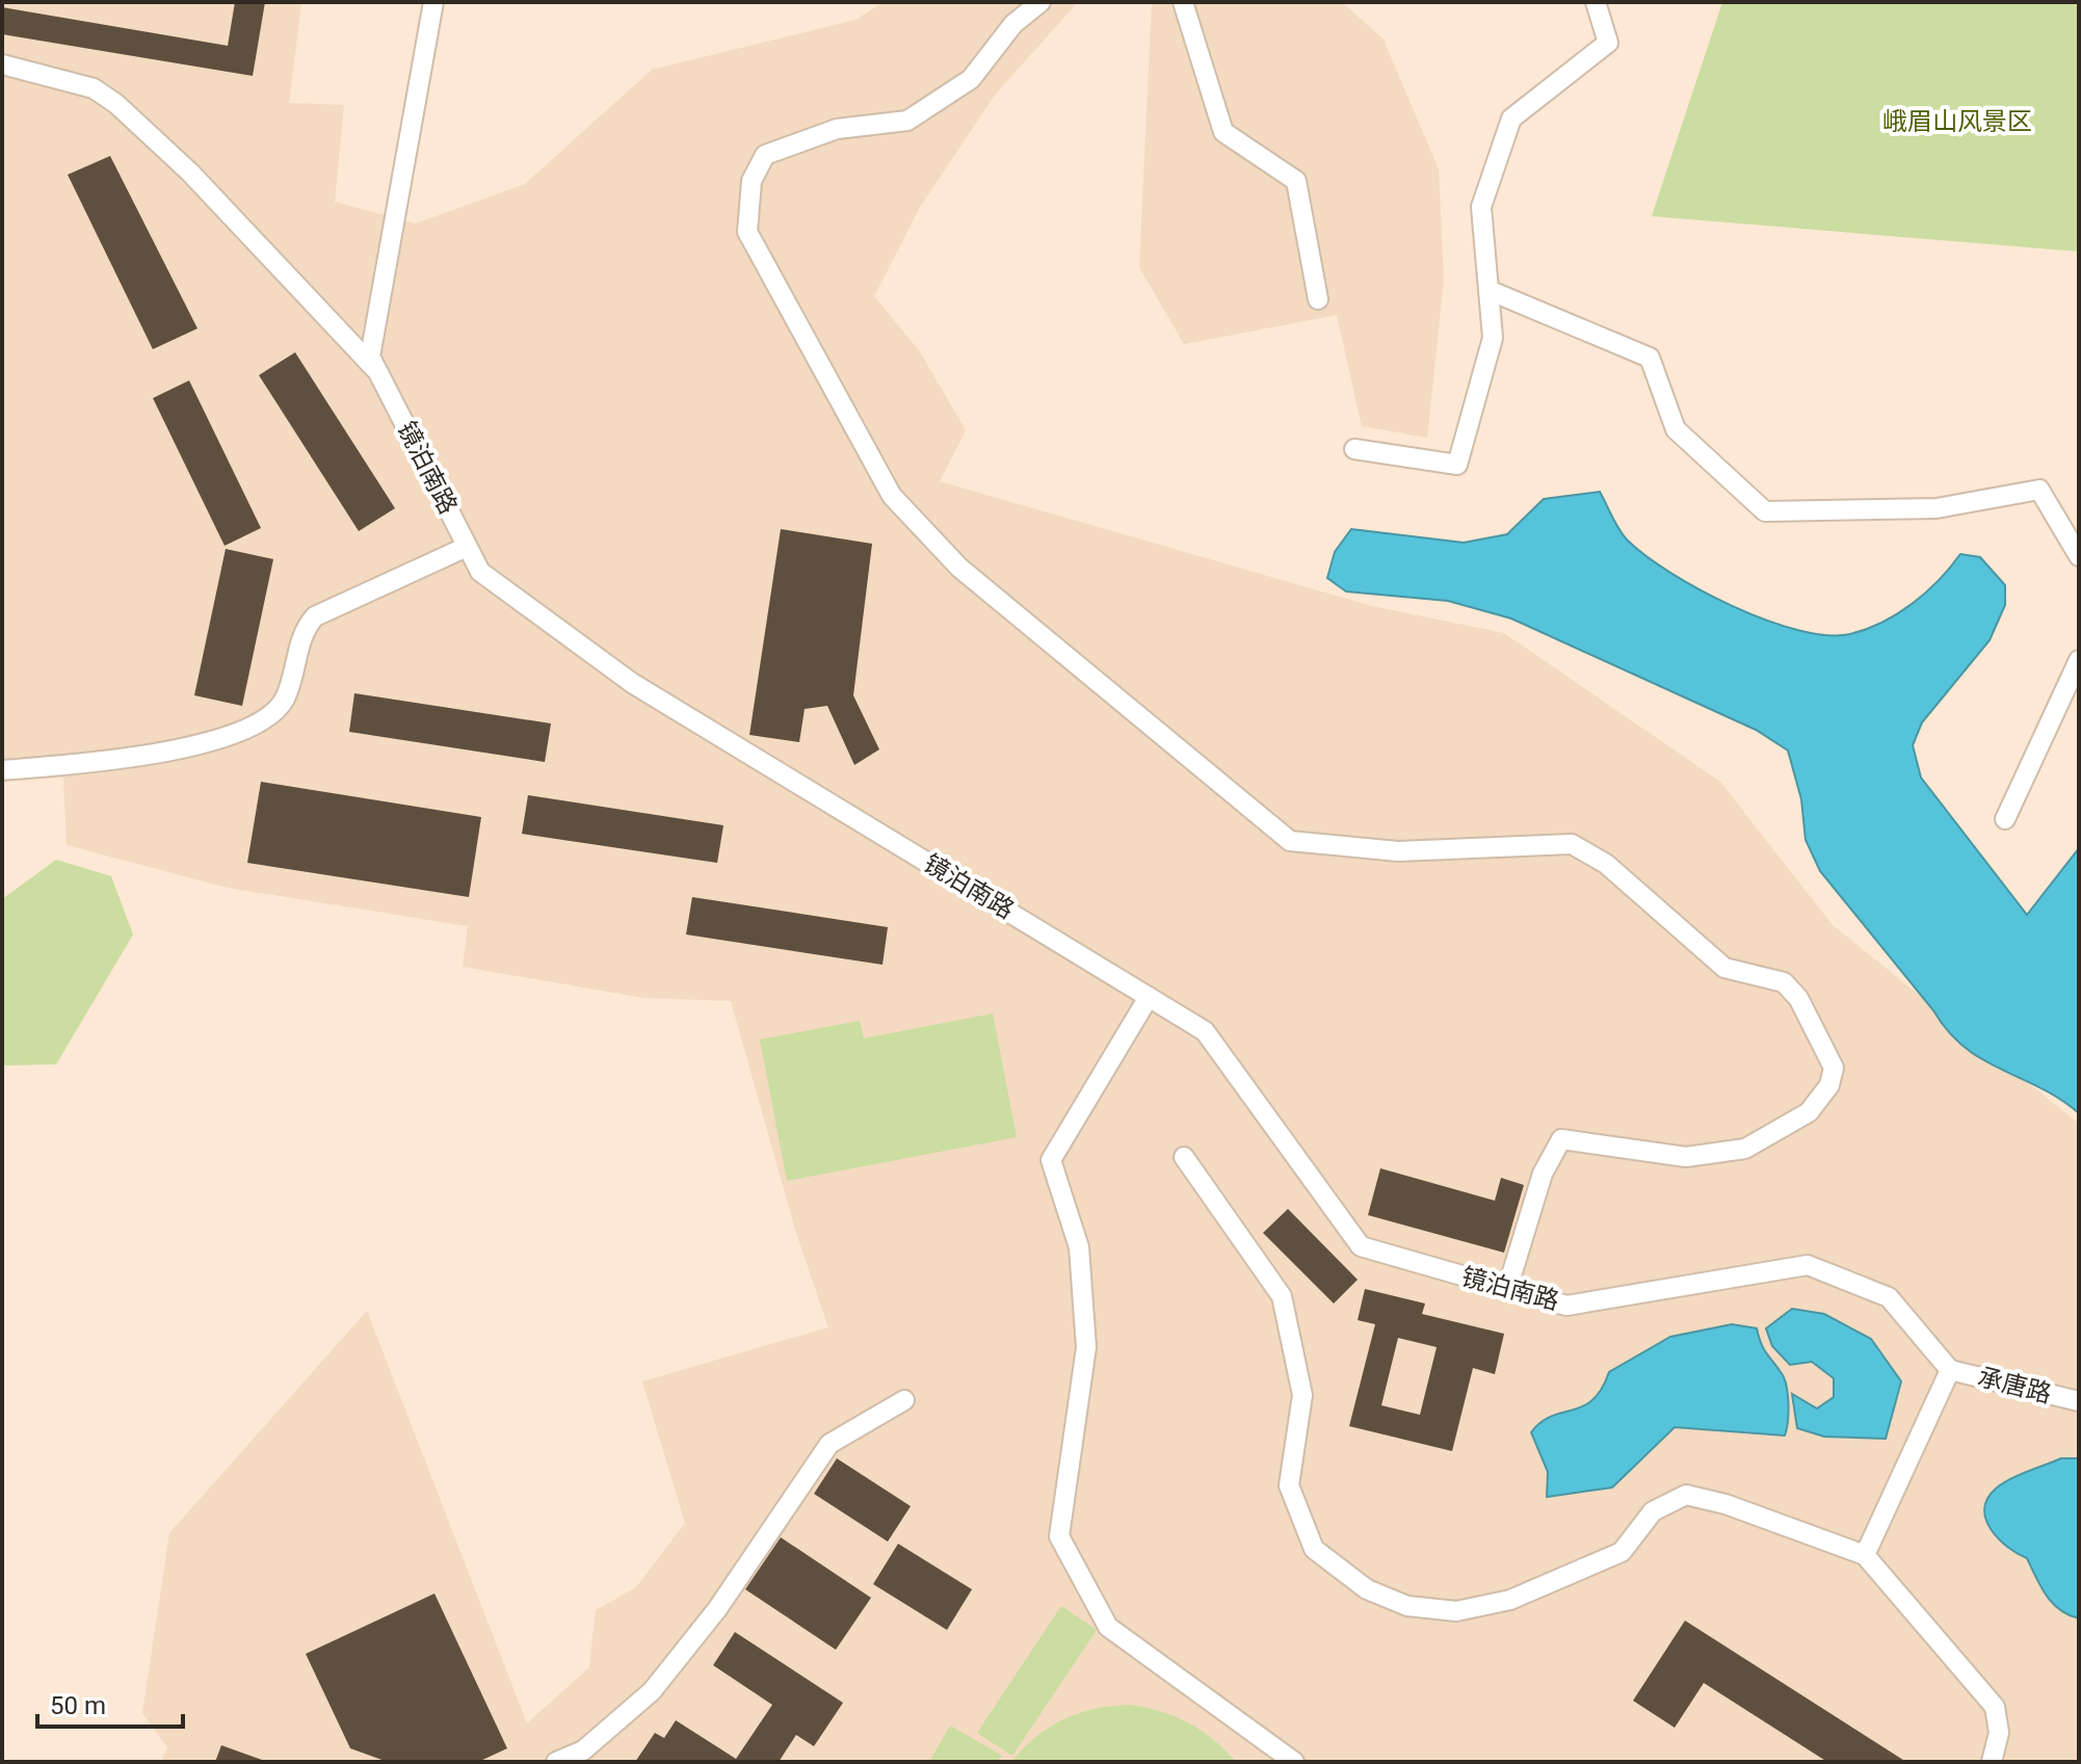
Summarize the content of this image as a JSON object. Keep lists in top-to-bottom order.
{
  "streets": {
    "street": ["镜泊南路", "承唐路"]
  },
  "crossings": [
    ["镜泊南路", "承唐路"]
  ],
  "parks": ["峨眉山风景区"],
  "scale_bar": "50 m"
}
